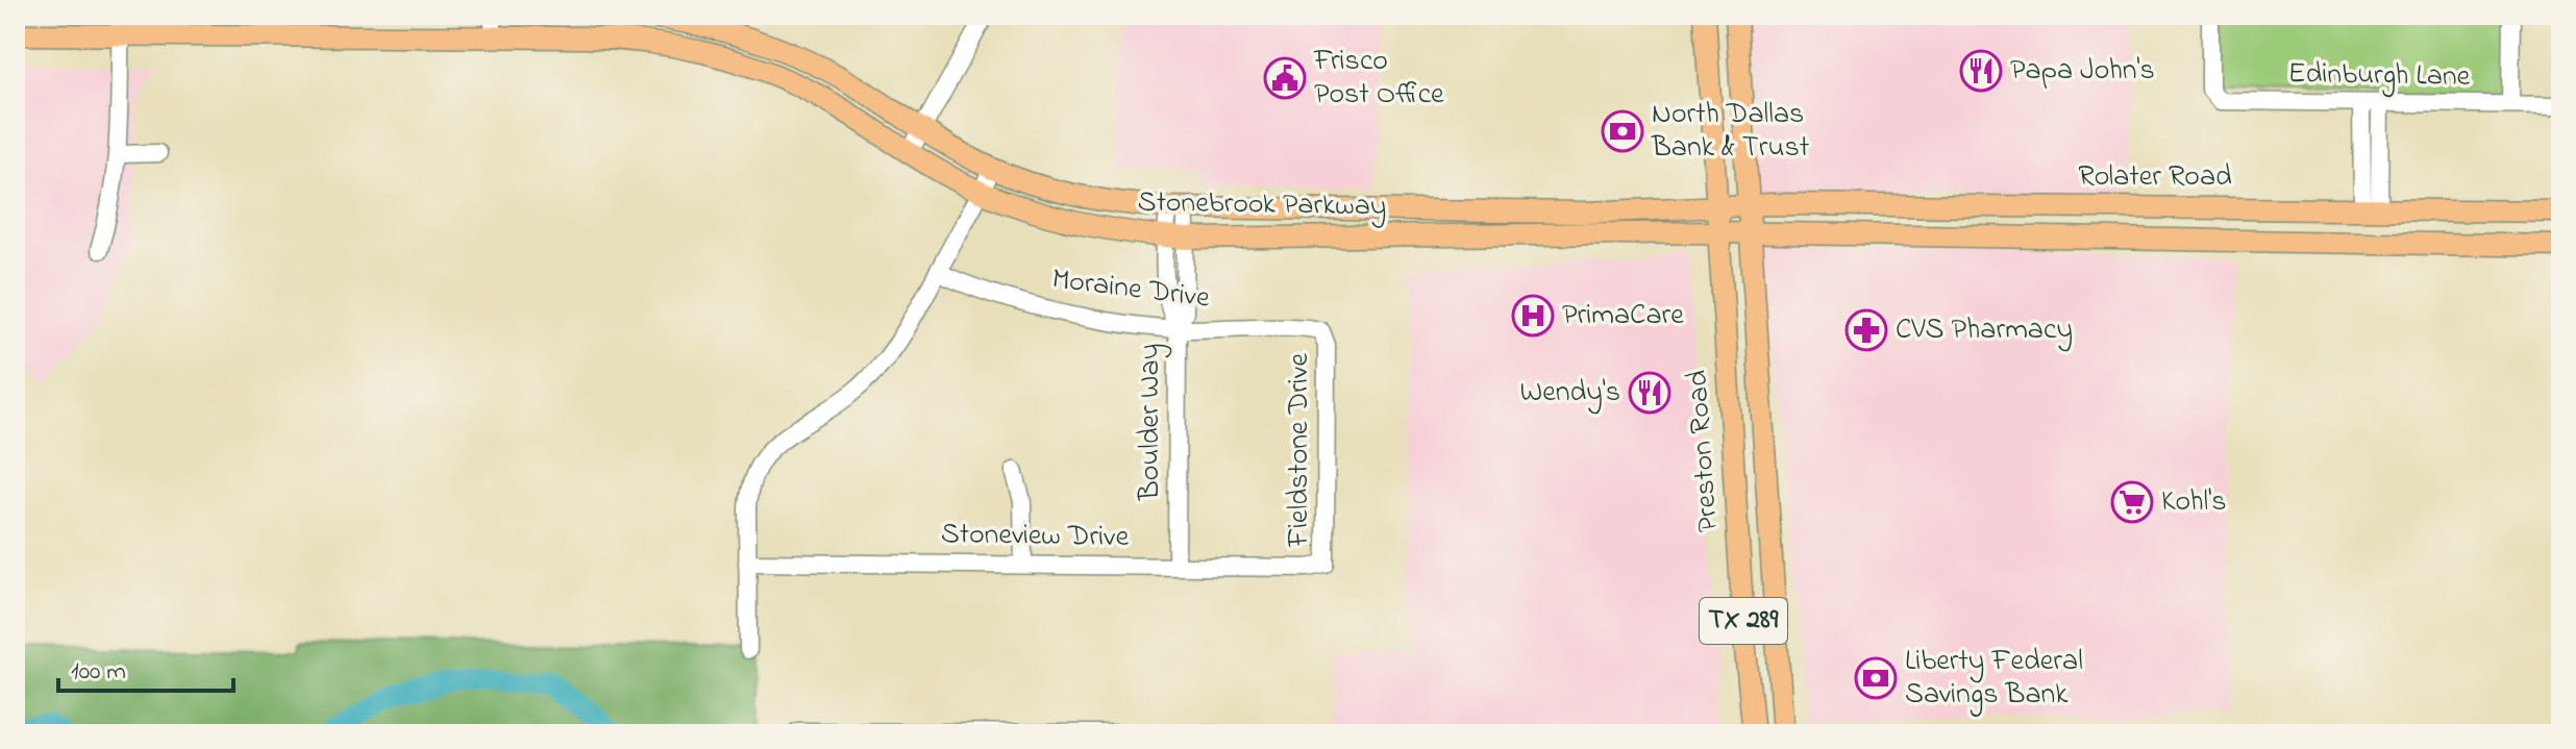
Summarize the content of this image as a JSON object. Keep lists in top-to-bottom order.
{
  "streets": {
    "main road": [
      "Rolater Road",
      "Stonebrook Parkway",
      "Preston Road",
      "TX 289"
    ],
    "street": [
      "Edinburgh Lane",
      "Moraine Drive",
      "Boulder Way",
      "Fieldstone Drive",
      "Stoneview Drive"
    ]
  },
  "crossings": [
    ["Rolater Road", "Stonebrook Parkway"],
    ["Rolater Road", "Preston Road"],
    ["Stonebrook Parkway", "Boulder Way"],
    ["Stonebrook Parkway", "Preston Road"],
    ["Moraine Drive", "Boulder Way"],
    ["Moraine Drive", "Fieldstone Drive"],
    ["Boulder Way", "Stoneview Drive"],
    ["Fieldstone Drive", "Stoneview Drive"]
  ],
  "places": {
    "restaurant": ["Papa John's", "Wendy's"],
    "public building": ["Frisco Post Office"],
    "bank": ["North Dallas Bank & Trust", "Liberty Federal Savings Bank"],
    "hospital": ["PrimaCare"],
    "pharmacy": ["CVS Pharmacy"],
    "supermarket": ["Kohl's"]
  },
  "scale_bar": "100 m"
}
